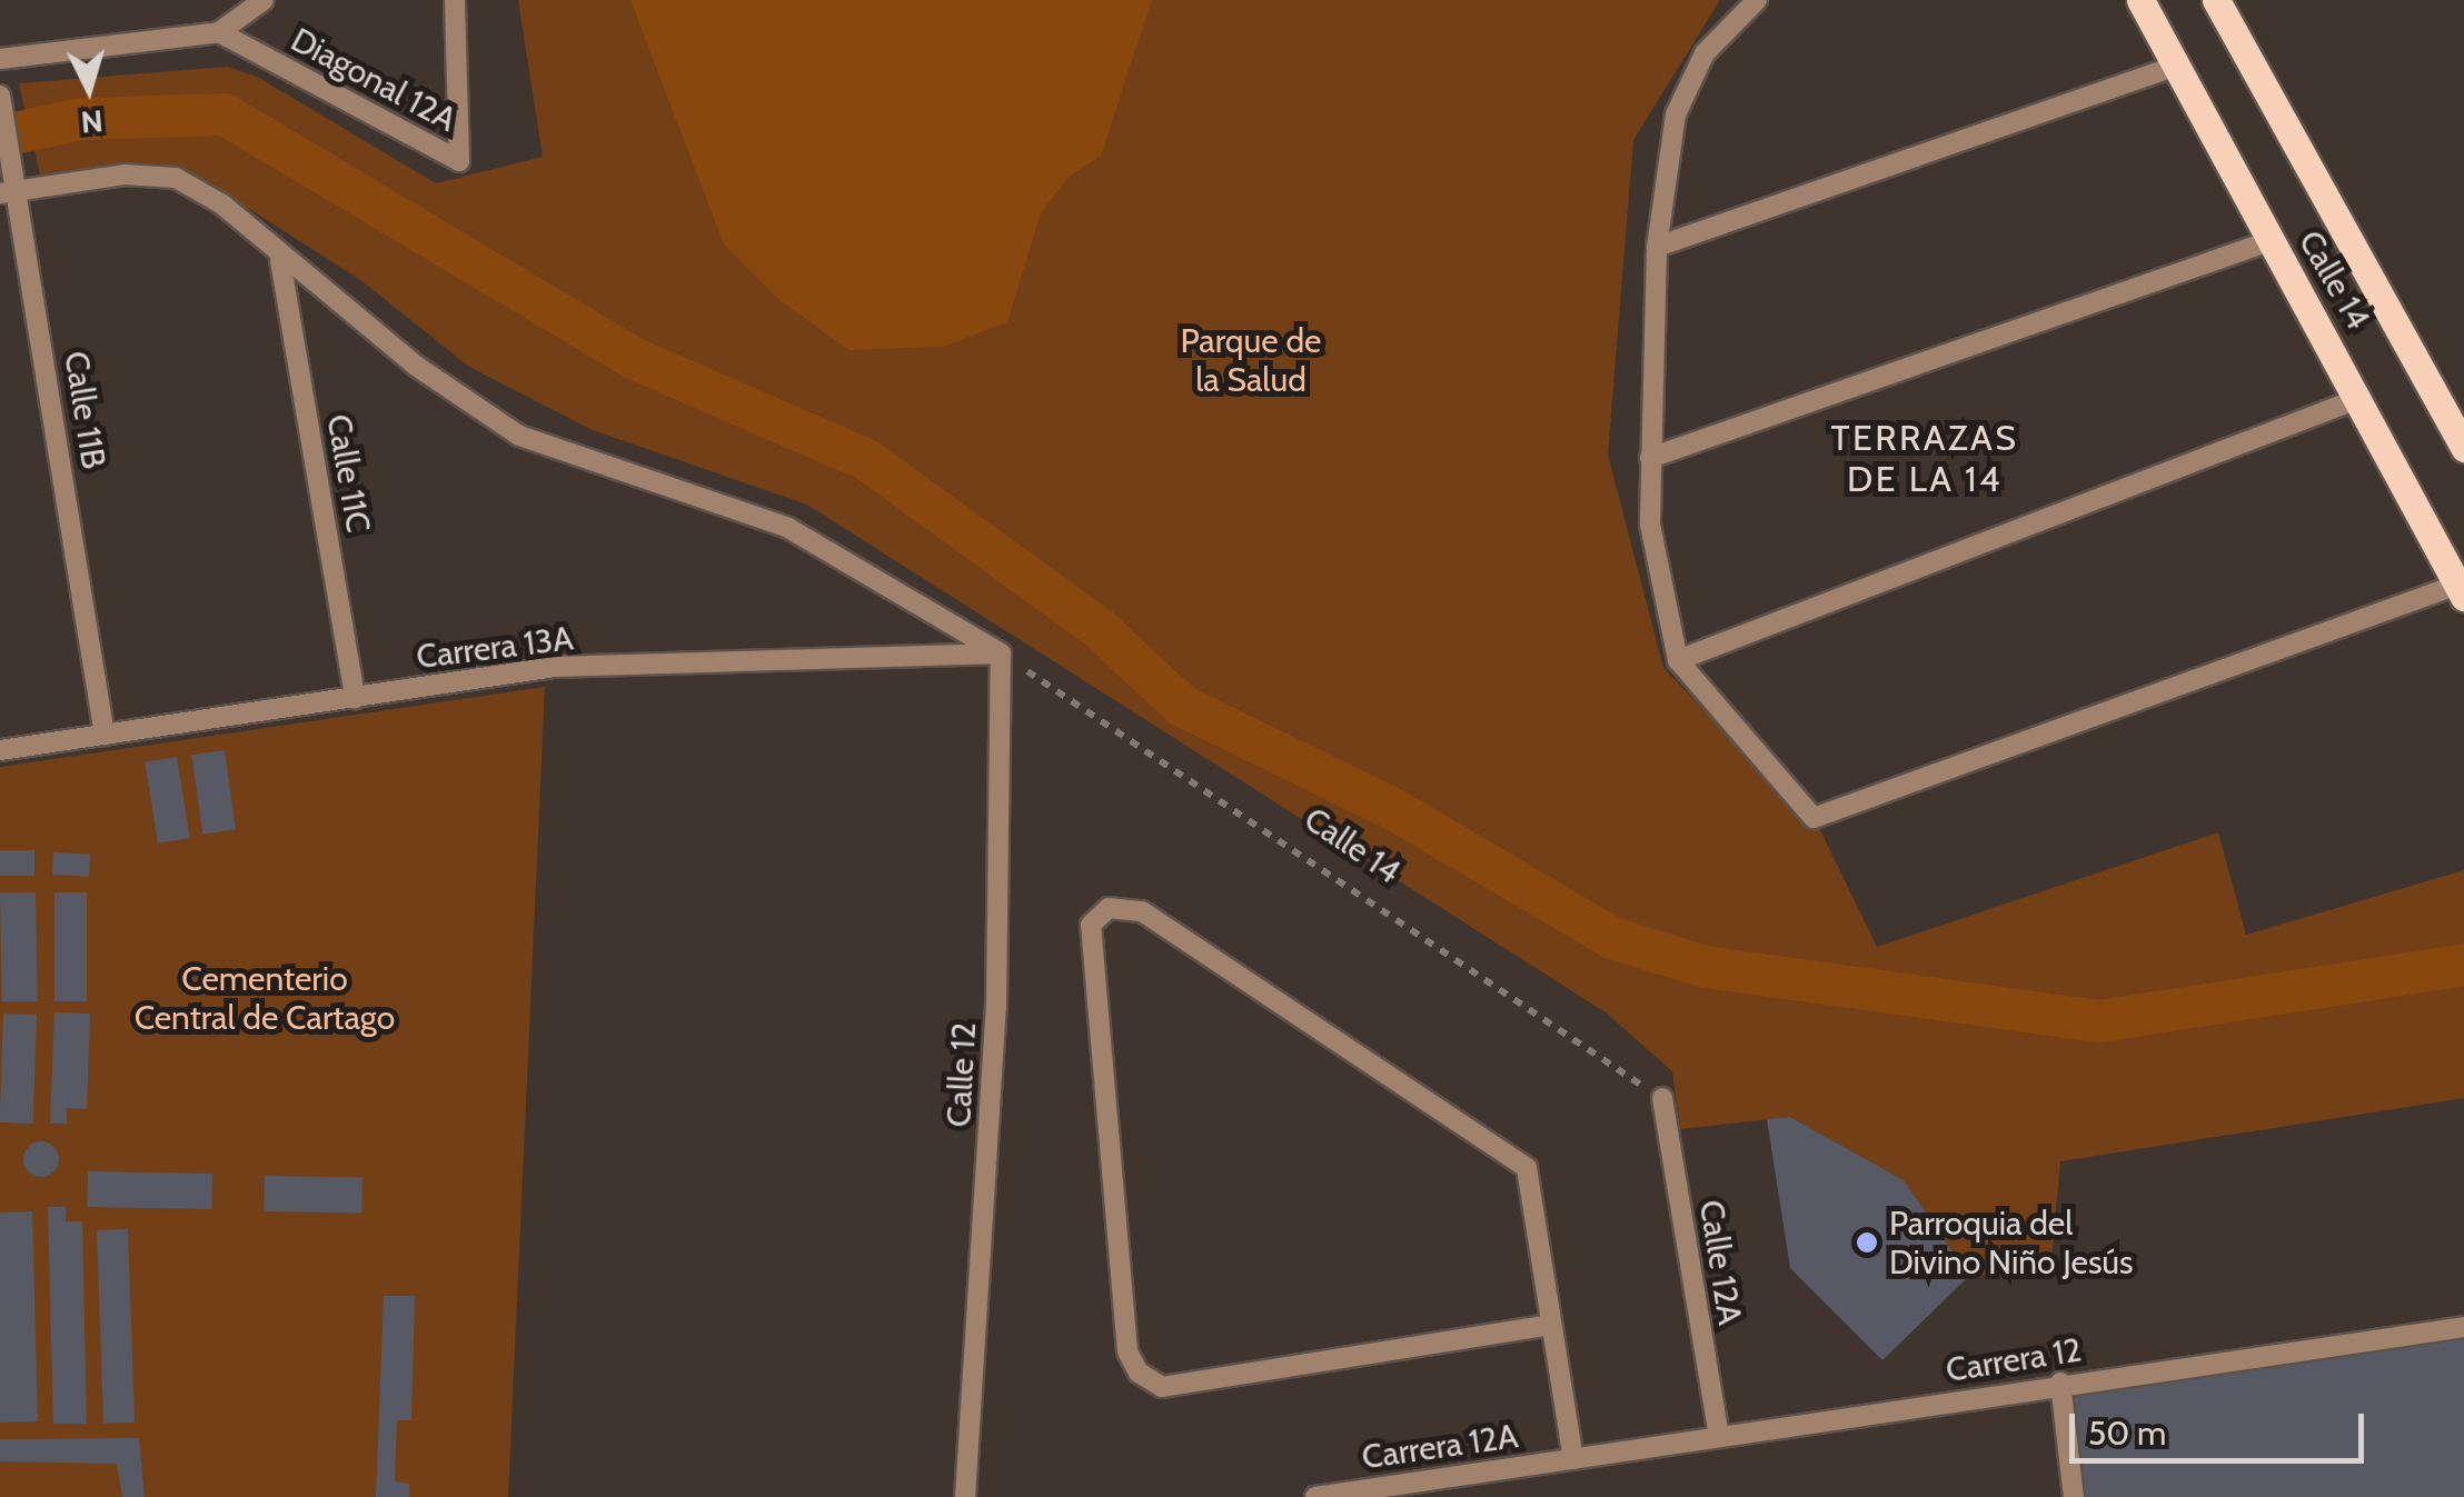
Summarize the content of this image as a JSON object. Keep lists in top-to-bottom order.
{
  "streets": {
    "main road": ["Calle 14"],
    "street": [
      "Diagonal 12A",
      "Calle 11B",
      "Calle 11C",
      "Carrera 13A",
      "Calle 12",
      "Calle 12A",
      "Carrera 12",
      "Carrera 12A"
    ]
  },
  "crossings": [
    ["Calle 14", "Carrera 13A"],
    ["Calle 14", "Calle 12"],
    ["Calle 14", "Calle 12A"],
    ["Calle 11B", "Carrera 13A"],
    ["Calle 11C", "Carrera 13A"],
    ["Carrera 13A", "Calle 12"],
    ["Calle 12A", "Carrera 12"],
    ["Carrera 12", "Carrera 12A"]
  ],
  "districts": ["TERRAZAS DE LA 14"],
  "parks": ["Parque de la Salud", "Cementerio Central de Cartago"],
  "places": ["Parroquia del Divino Niño Jesús"],
  "scale_bar": "50 m",
  "north": "bottom"
}
